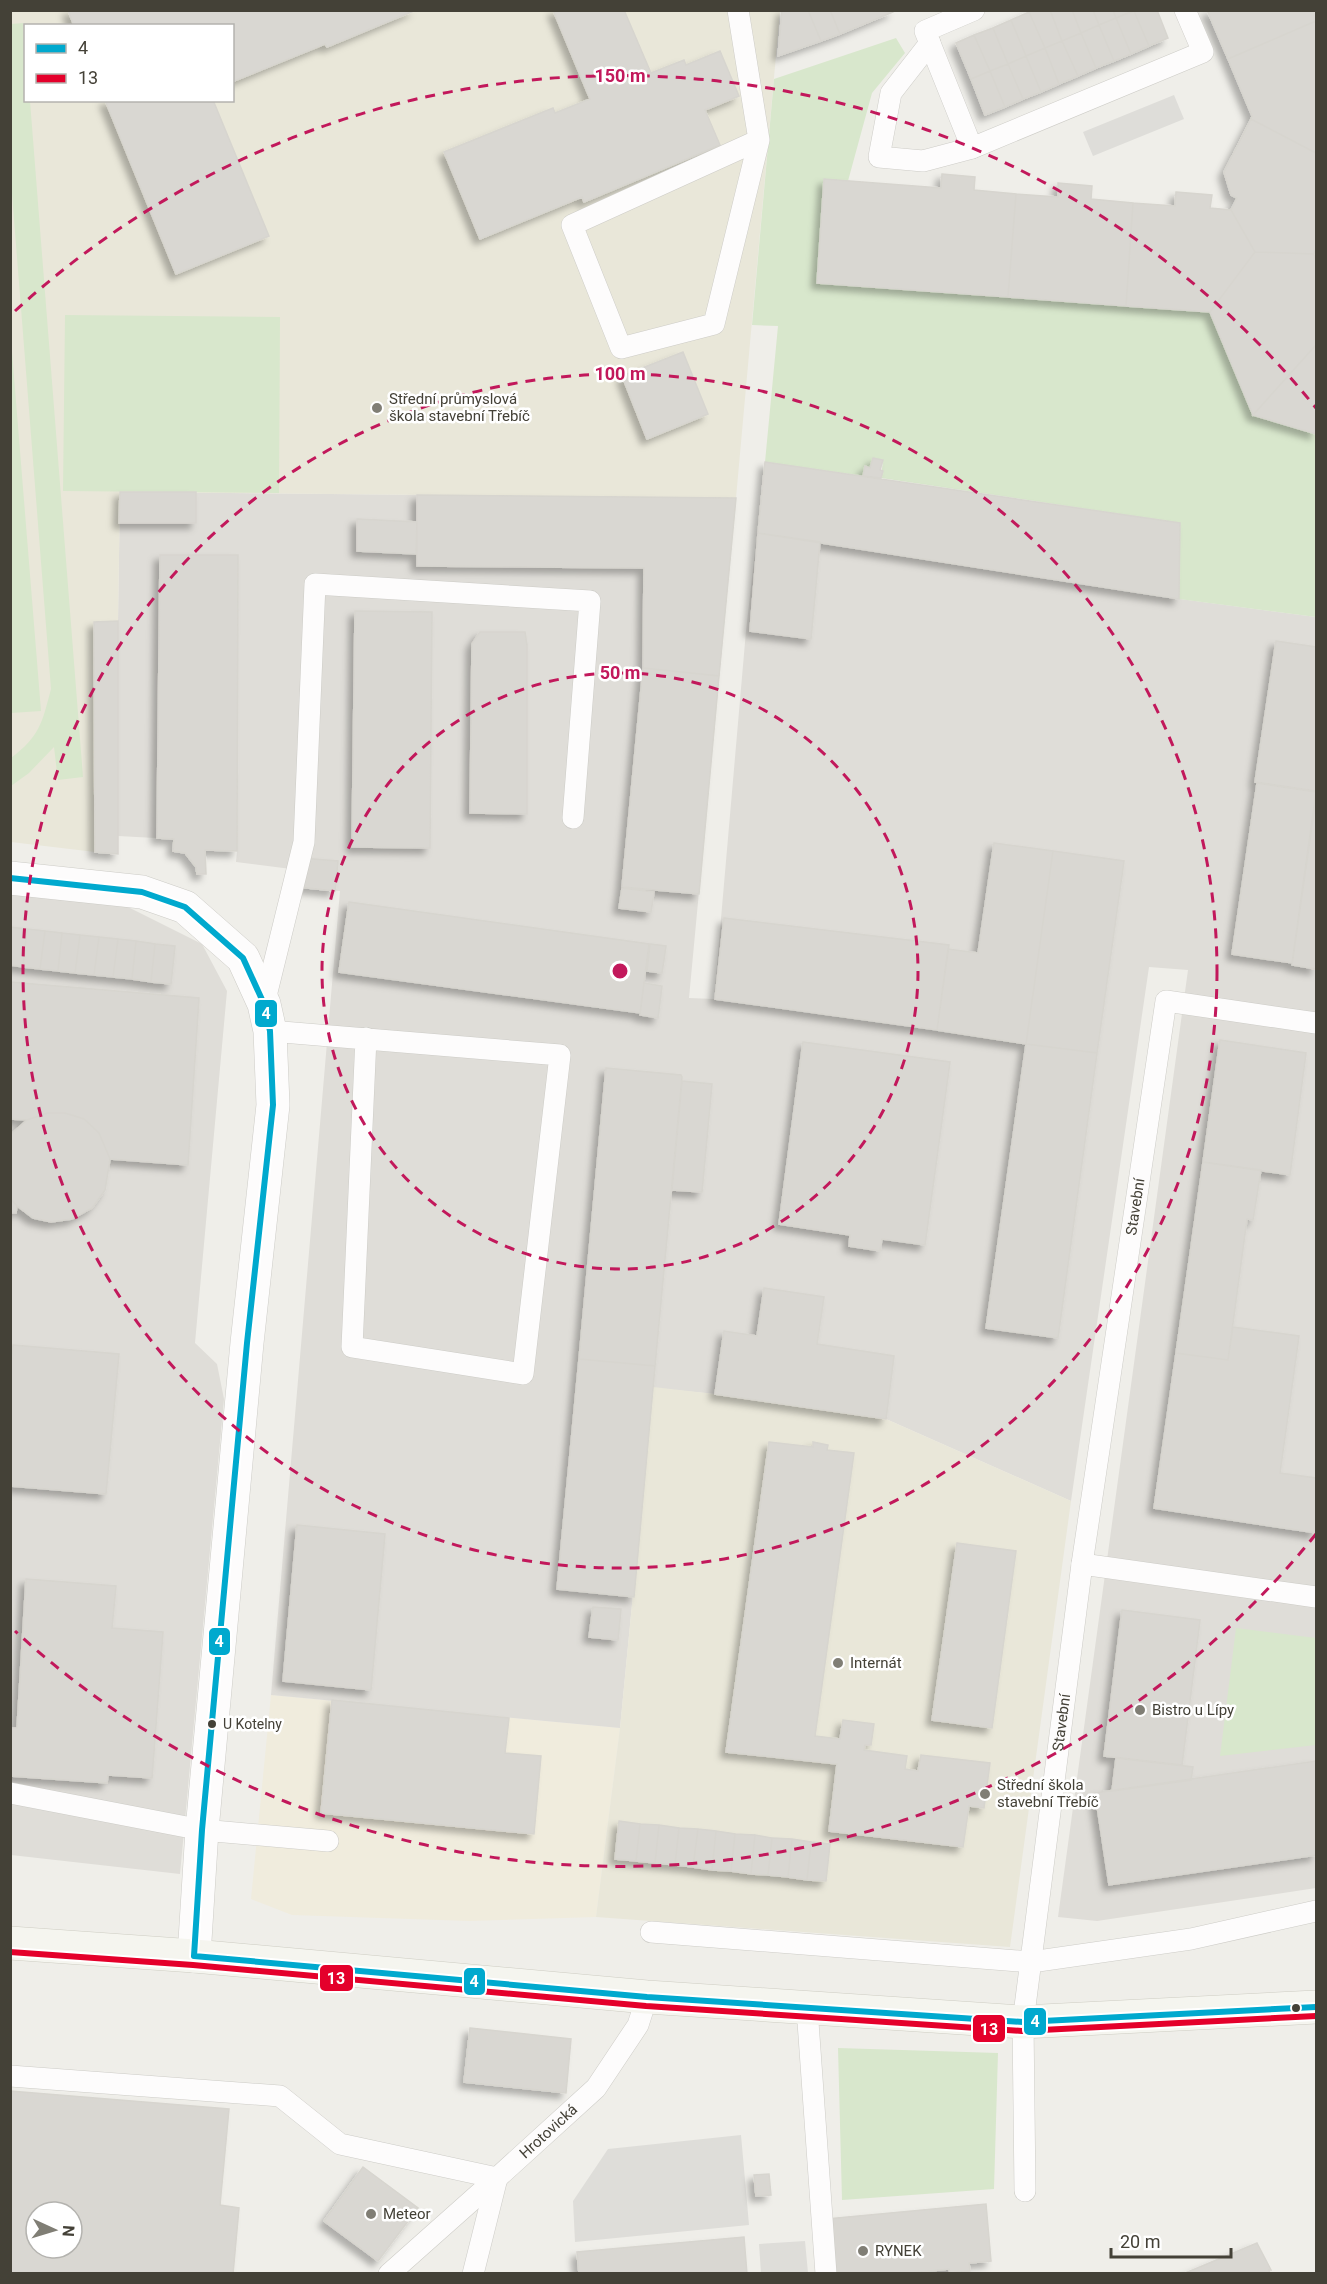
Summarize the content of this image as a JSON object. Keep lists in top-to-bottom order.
{
  "streets": {
    "lane": ["Stavební", "Hrotovická"]
  },
  "places": [
    "Střední průmyslová škola stavební Třebíč",
    "Internát",
    "Bistro u Lípy",
    "U Kotelny",
    "Střední škola stavební Třebíč",
    "Meteor",
    "RYNEK"
  ],
  "lines": ["transit line 4", "transit line 13"],
  "legend": ["4", "13"],
  "scale_bar": "20 m",
  "north": "right",
  "rings": ["150 m", "100 m", "50 m"]
}
